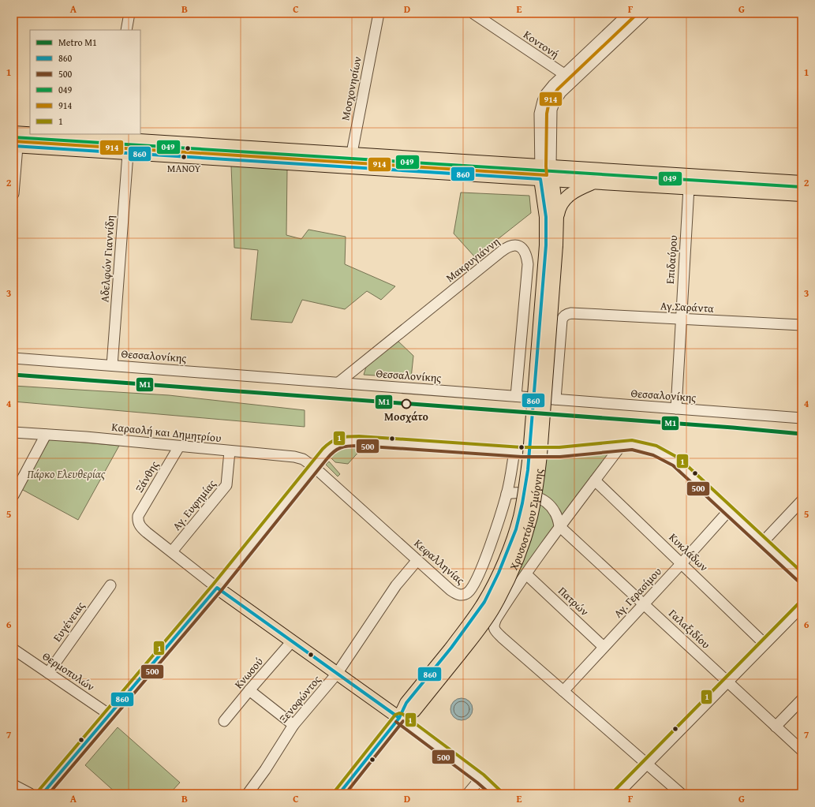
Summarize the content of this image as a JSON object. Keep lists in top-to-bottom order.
{
  "streets": {
    "main road": ["Χρυσοστόμου Σμύρνης"],
    "street": [
      "Κοντονή",
      "Μοσχονησίων",
      "Αδελφών Γιαννίδη",
      "Μακρυγιάννη",
      "Επιδαύρου",
      "Αγ.Σαράντα",
      "Θεσσαλονίκης",
      "Καραολή και Δημητρίου",
      "Ξάνθης",
      "Αγ. Ευφημίας",
      "Κυκλάδων",
      "Κεφαλληνίας",
      "Αγ. Γερασίμου",
      "Πατρών",
      "Ευγένειας",
      "Γαλαξιδίου",
      "Θερμοπυλών",
      "Κνωσού",
      "Ξενοφώντος"
    ]
  },
  "crossings": [
    ["Αδελφών Γιαννίδη", "Θεσσαλονίκης"],
    ["Μακρυγιάννη", "Θεσσαλονίκης"],
    ["Επιδαύρου", "Αγ.Σαράντα"],
    ["Επιδαύρου", "Θεσσαλονίκης"],
    ["Αγ.Σαράντα", "Θεσσαλονίκης"],
    ["Καραολή και Δημητρίου", "Ξάνθης"],
    ["Καραολή και Δημητρίου", "Αγ. Ευφημίας"],
    ["Καραολή και Δημητρίου", "Κεφαλληνίας"],
    ["Ξάνθης", "Αγ. Ευφημίας"],
    ["Χρυσοστόμου Σμύρνης", "Κυκλάδων"],
    ["Χρυσοστόμου Σμύρνης", "Αγ. Γερασίμου"],
    ["Χρυσοστόμου Σμύρνης", "Πατρών"],
    ["Χρυσοστόμου Σμύρνης", "Γαλαξιδίου"],
    ["Κυκλάδων", "Αγ. Γερασίμου"],
    ["Κεφαλληνίας", "Ξενοφώντος"],
    ["Αγ. Γερασίμου", "Πατρών"],
    ["Αγ. Γερασίμου", "Γαλαξιδίου"],
    ["Ευγένειας", "Θερμοπυλών"]
  ],
  "parks": ["Πάρκο Ελευθερίας"],
  "places": ["ΜΑΝΟΥ", "Μοσχάτο"],
  "lines": [
    "transit line 914",
    "transit line 049",
    "transit line 860",
    "metro line Μ1",
    "transit line 1",
    "transit line 500"
  ],
  "legend": [
    "Metro Μ1",
    "860",
    "500",
    "049",
    "914",
    "1"
  ],
  "grid": {
    "columns": [
      "A",
      "B",
      "C",
      "D",
      "E",
      "F",
      "G"
    ],
    "rows": [
      "1",
      "2",
      "3",
      "4",
      "5",
      "6",
      "7"
    ]
  }
}
